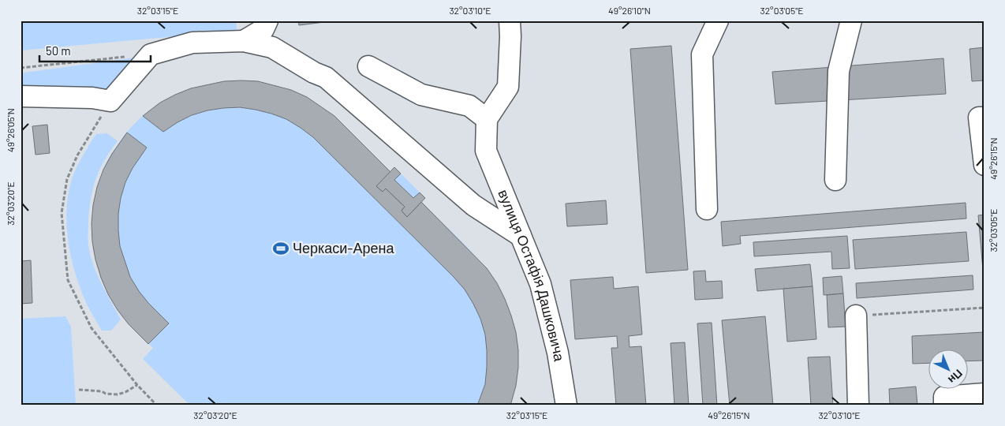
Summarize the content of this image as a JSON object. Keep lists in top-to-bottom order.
{
  "streets": {
    "street": ["вулиця Остафія Дашковича"]
  },
  "places": {
    "sports": ["Черкаси-Арена"]
  },
  "scale_bar": "50 m",
  "north": "bottom right",
  "coordinates": [
    "32°03'15\"E",
    "32°03'10\"E",
    "49°26'10\"N",
    "32°03'05\"E",
    "49°26'05\"N",
    "49°26'15\"N",
    "32°03'20\"E"
  ]
}
